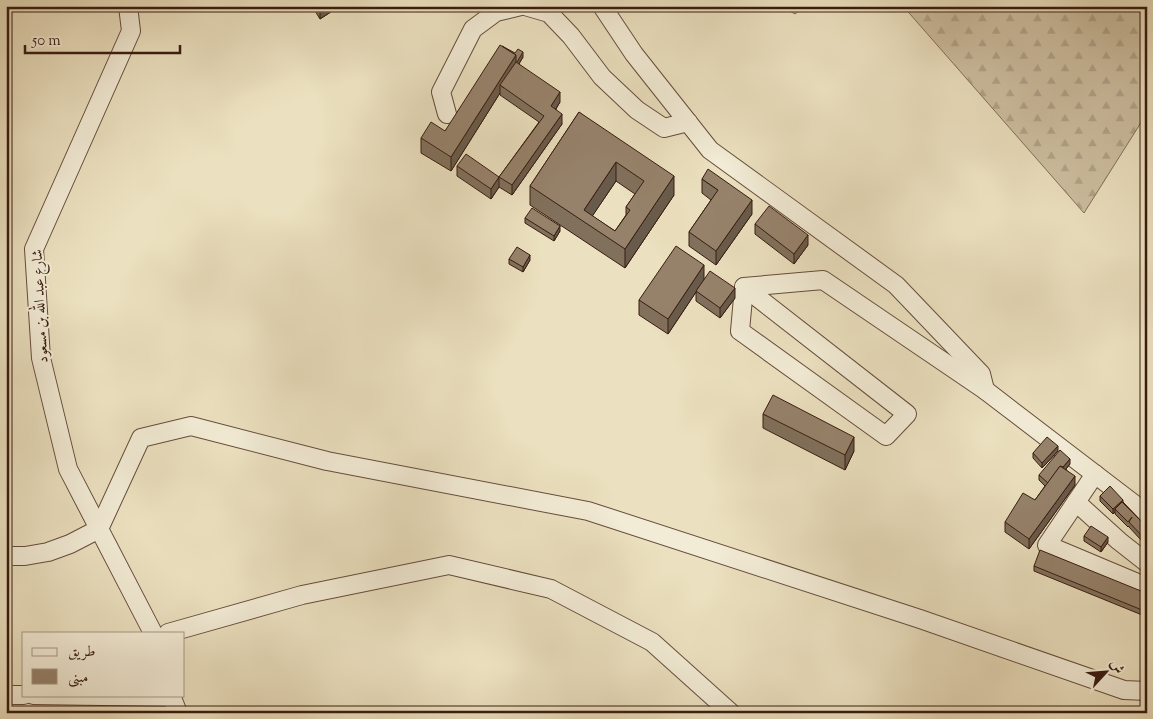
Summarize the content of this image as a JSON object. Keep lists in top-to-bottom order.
{
  "streets": {
    "street": ["شارع عبد الله بن مسعود"]
  },
  "legend": ["طريق", "مبنى"],
  "scale_bar": "50 m",
  "north": "top right"
}
